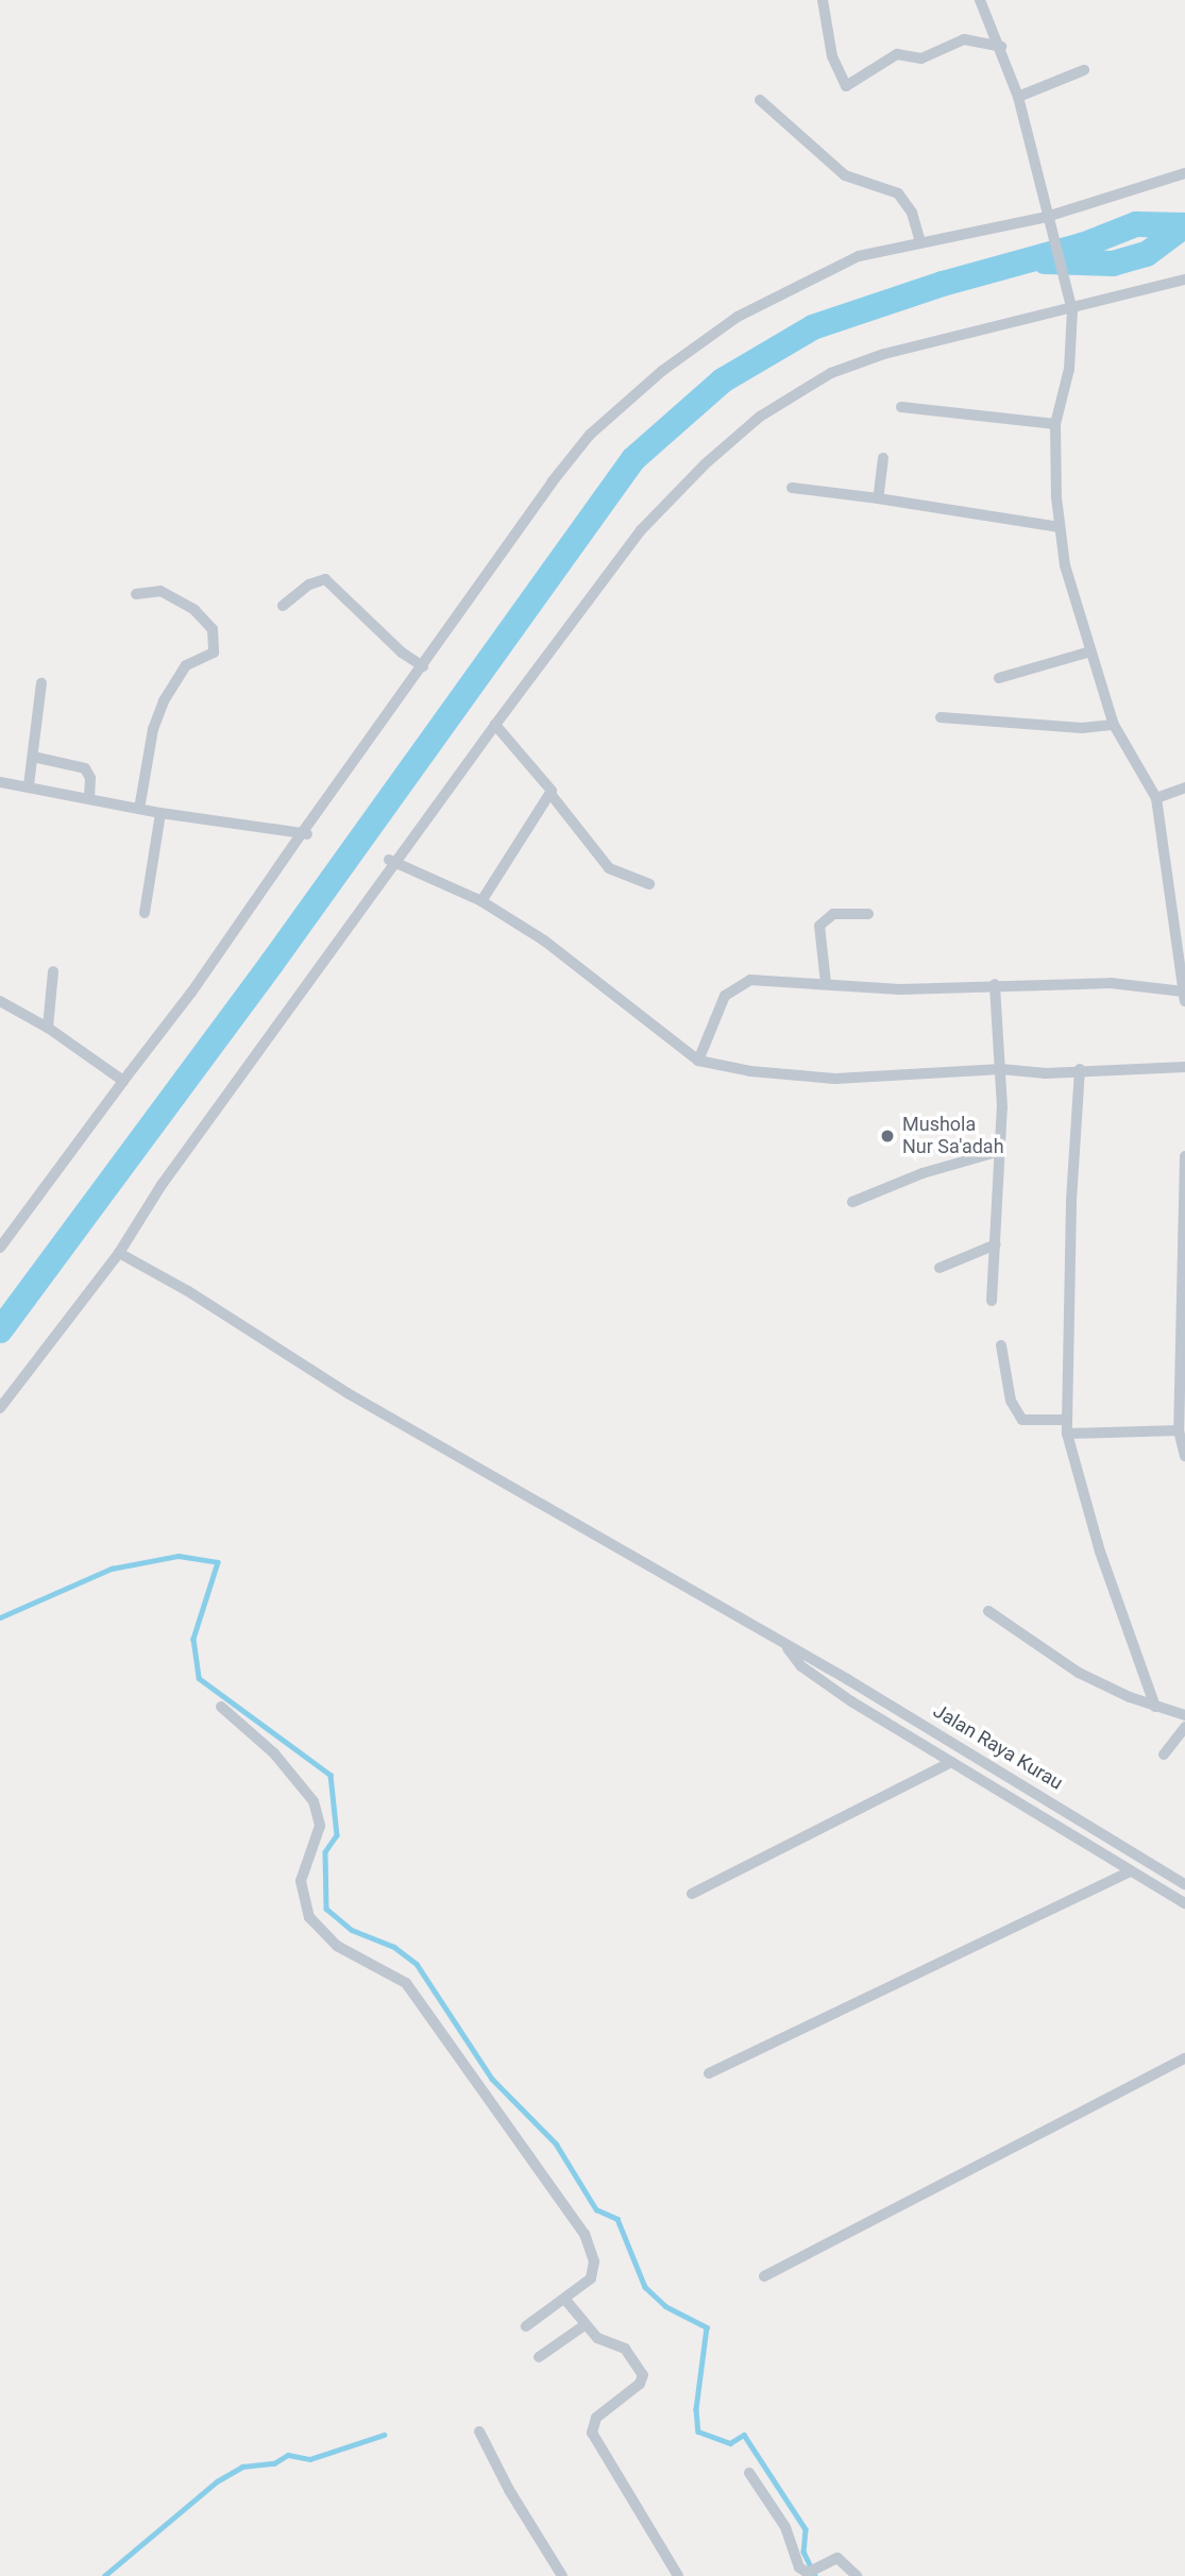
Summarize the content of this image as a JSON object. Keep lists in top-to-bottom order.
{
  "streets": {
    "street": ["Jalan Raya Kurau"]
  },
  "places": ["Mushola Nur Sa'adah"]
}
